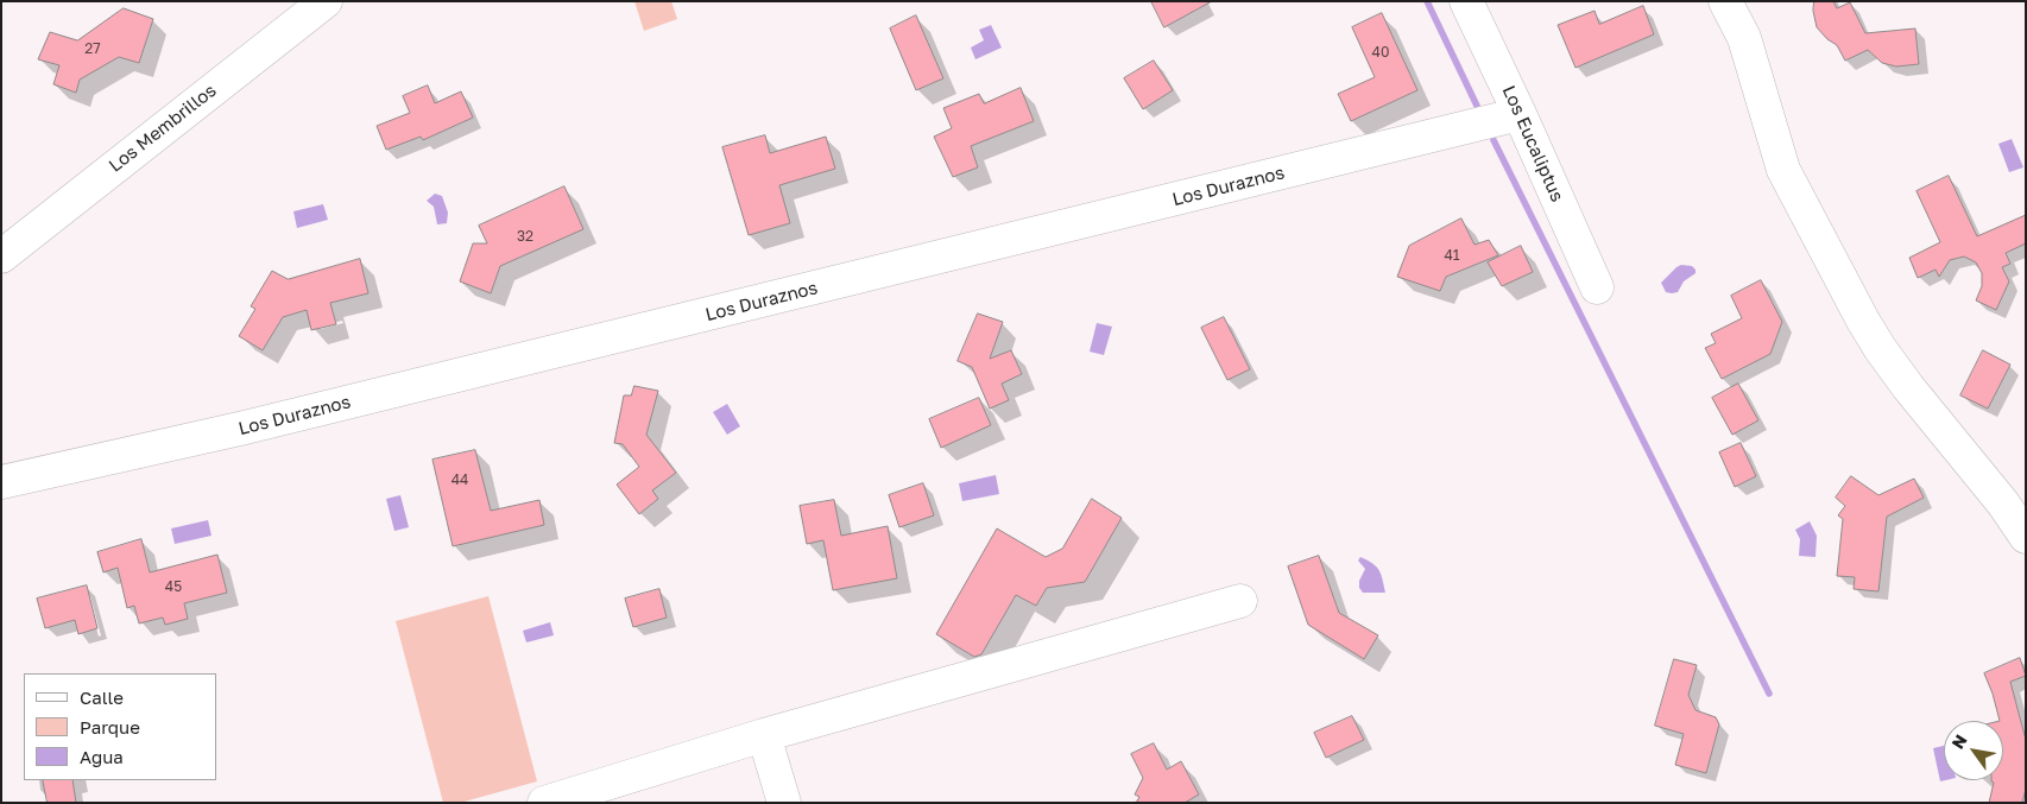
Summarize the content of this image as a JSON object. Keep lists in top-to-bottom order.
{
  "streets": {
    "street": ["Los Membrillos", "Los Eucaliptus", "Los Duraznos"]
  },
  "crossings": [
    ["Los Eucaliptus", "Los Duraznos"]
  ],
  "house_numbers": [
    "27",
    "40",
    "32",
    "41",
    "44",
    "45"
  ],
  "legend": ["Calle", "Parque", "Agua"],
  "north": "top left"
}
